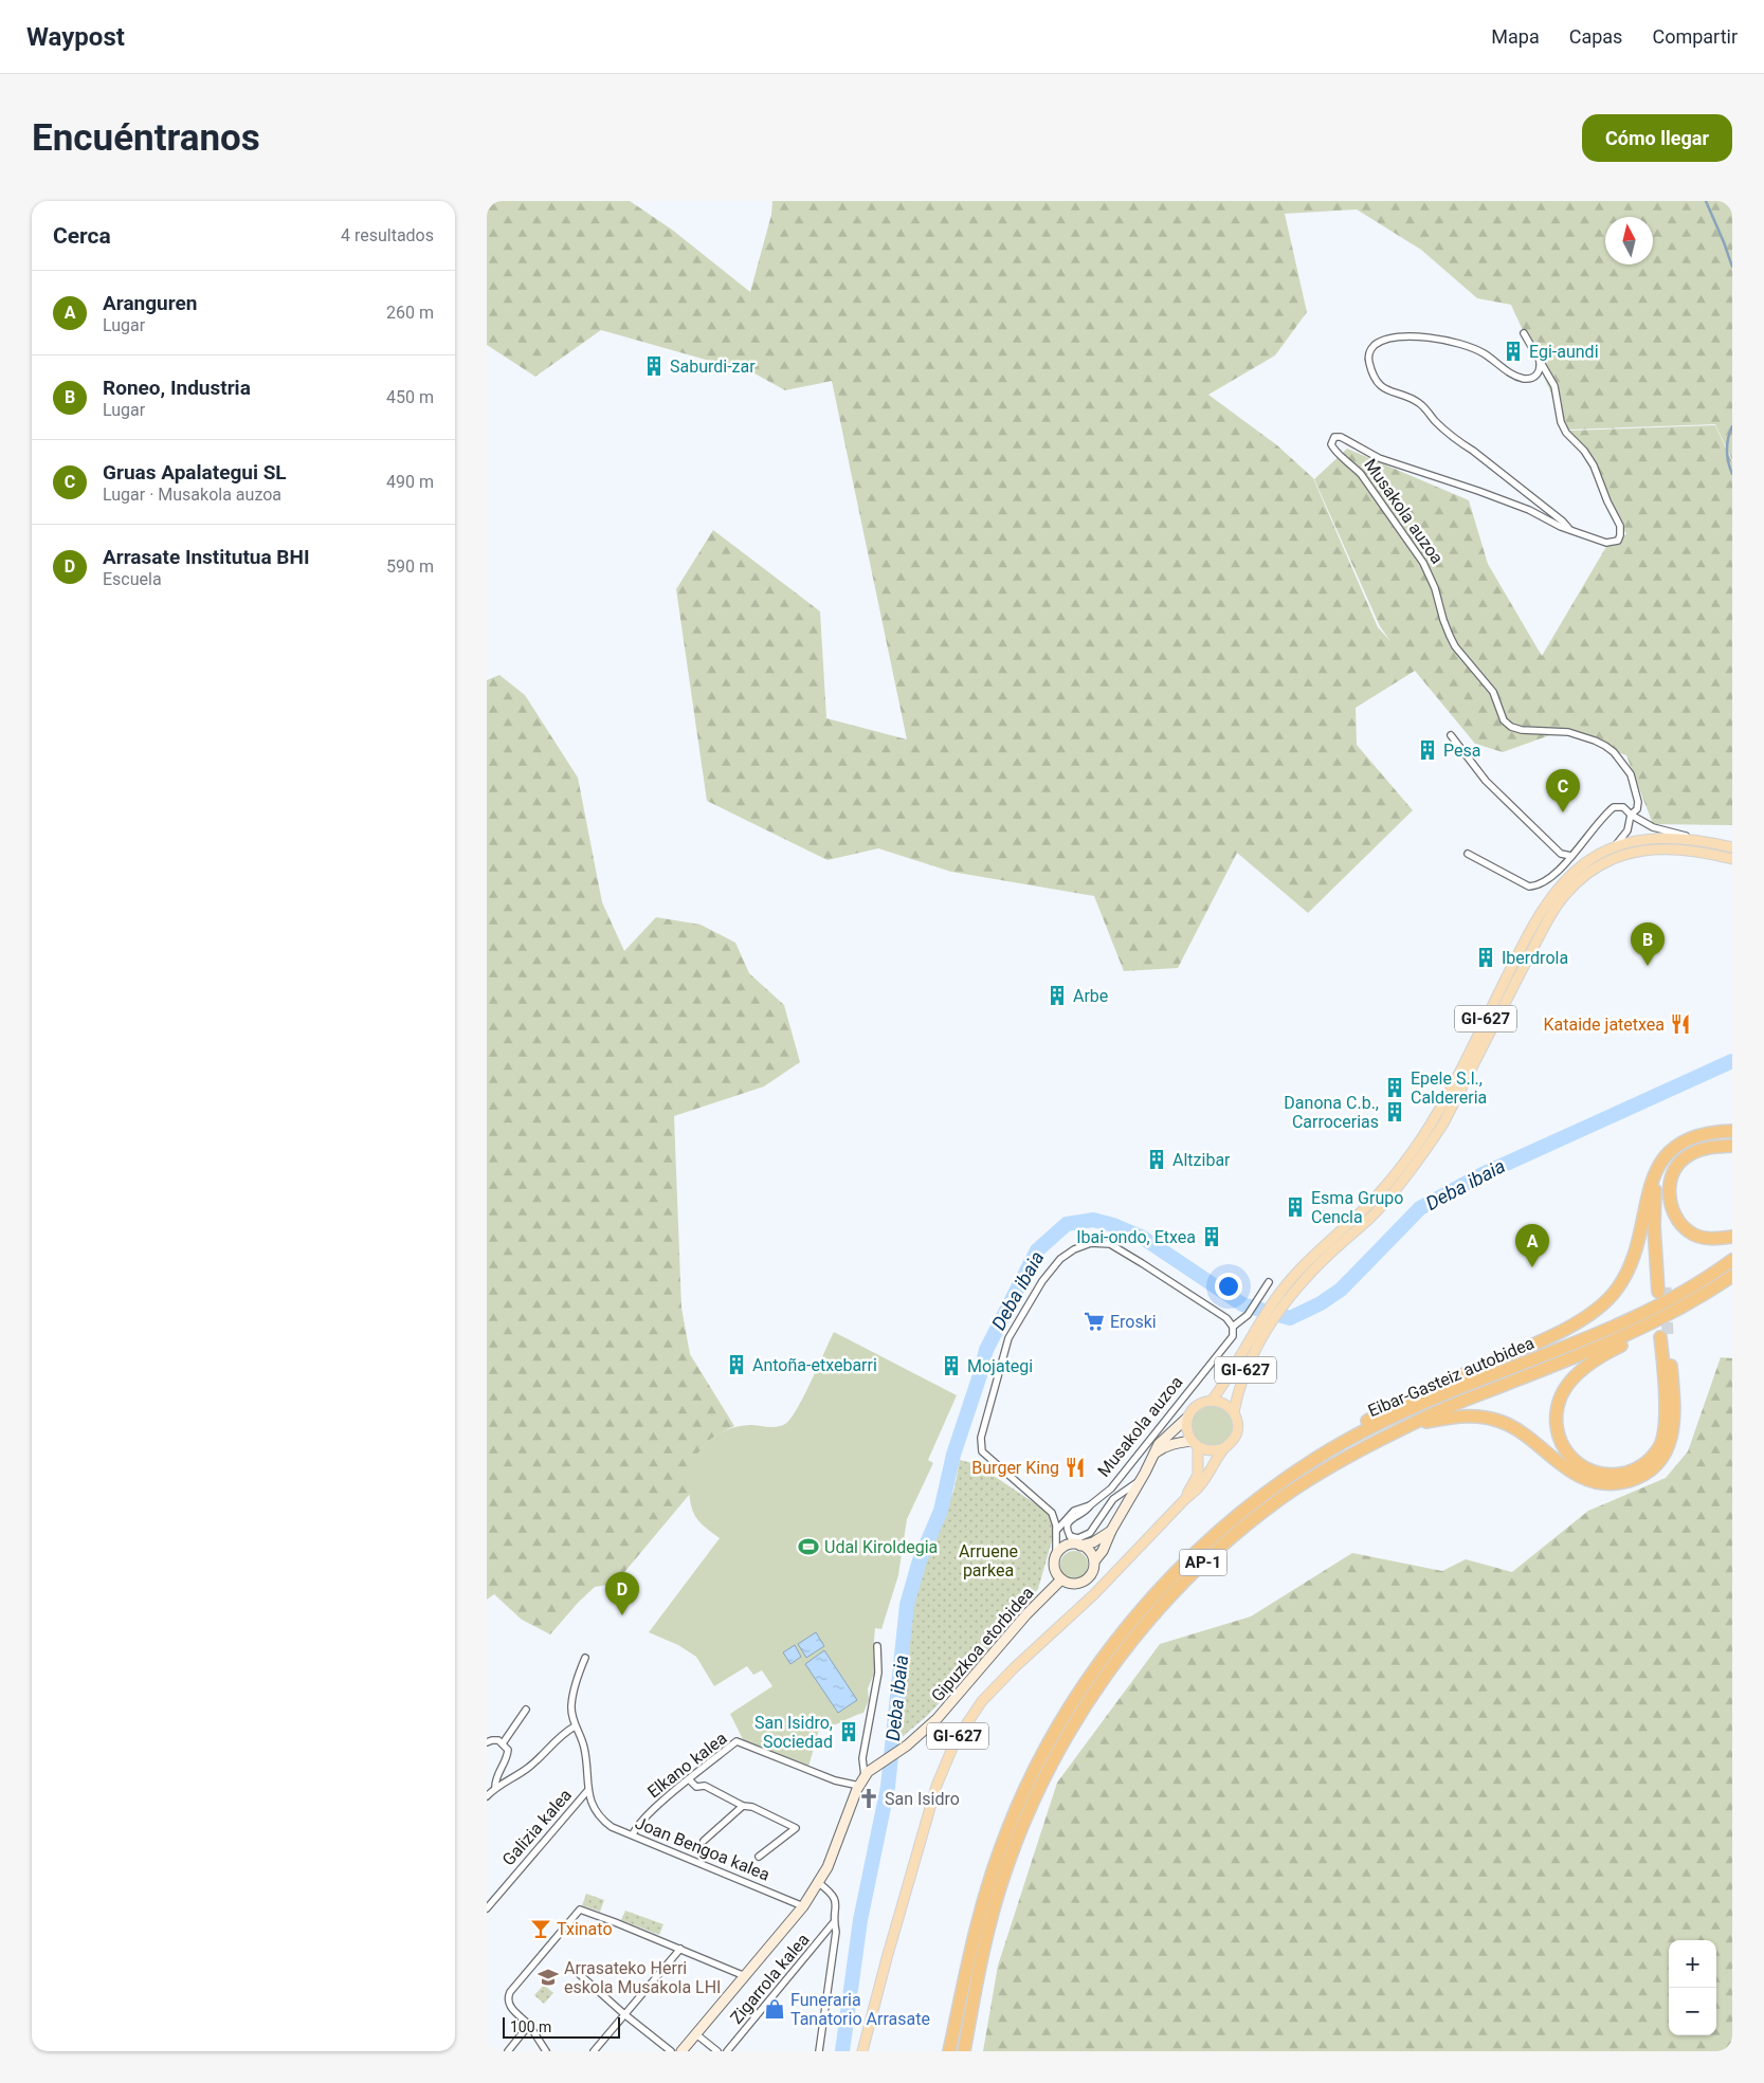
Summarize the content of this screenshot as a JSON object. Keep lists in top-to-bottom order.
{
  "streets": {
    "highway": ["Eibar-Gasteiz autobidea", "AP-1"],
    "main road": ["GI-627"],
    "street": [
      "Musakola auzoa",
      "Gipuzkoa etorbidea",
      "Elkano kalea",
      "Galizia kalea",
      "Joan Bengoa kalea",
      "Zigarrola kalea"
    ]
  },
  "crossings": [
    ["Musakola auzoa", "GI-627"],
    ["Musakola auzoa", "Gipuzkoa etorbidea"],
    ["Gipuzkoa etorbidea", "Elkano kalea"],
    ["Gipuzkoa etorbidea", "Joan Bengoa kalea"],
    ["Gipuzkoa etorbidea", "Zigarrola kalea"],
    ["Elkano kalea", "Joan Bengoa kalea"],
    ["Galizia kalea", "Joan Bengoa kalea"]
  ],
  "water": ["Deba ibaia"],
  "parks": ["Arruene parkea"],
  "places": {
    "building": [
      "Egi-aundi",
      "Saburdi-zar",
      "Pesa",
      "Iberdrola",
      "Arbe",
      "Epele S.l., Caldereria",
      "Danona C.b., Carrocerias",
      "Altzibar",
      "Esma Grupo Cencla",
      "Ibai-ondo, Etxea",
      "Antoña-etxebarri",
      "Mojategi",
      "San Isidro, Sociedad"
    ],
    "restaurant": ["Kataide jatetxea", "Burger King"],
    "supermarket": ["Eroski"],
    "sports": ["Udal Kiroldegia"],
    "church": ["San Isidro"],
    "bar": ["Txinato"],
    "school or university": ["Arrasateko Herri eskola Musakola LHI"],
    "shop": ["Funeraria Tanatorio Arrasate"]
  },
  "scale_bar": "100 m",
  "north": "top",
  "page": {
    "header": "Waypost",
    "nav": ["Mapa", "Capas", "Compartir"],
    "buttons": "Cómo llegar",
    "title": "Encuéntranos",
    "heading": ["Cerca", "4 resultados"],
    "list": [
      {
        "mark": "A",
        "name": "Aranguren",
        "note": "Lugar",
        "value": "260 m"
      },
      {
        "mark": "B",
        "name": "Roneo, Industria",
        "note": "Lugar",
        "value": "450 m"
      },
      {
        "mark": "C",
        "name": "Gruas Apalategui SL",
        "note": "Lugar · Musakola auzoa",
        "value": "490 m"
      },
      {
        "mark": "D",
        "name": "Arrasate Institutua BHI",
        "note": "Escuela",
        "value": "590 m"
      }
    ],
    "pins": [
      "C",
      "B",
      "A",
      "D"
    ],
    "map_buttons": ["+", "−"],
    "scale": "100 m"
  }
}
